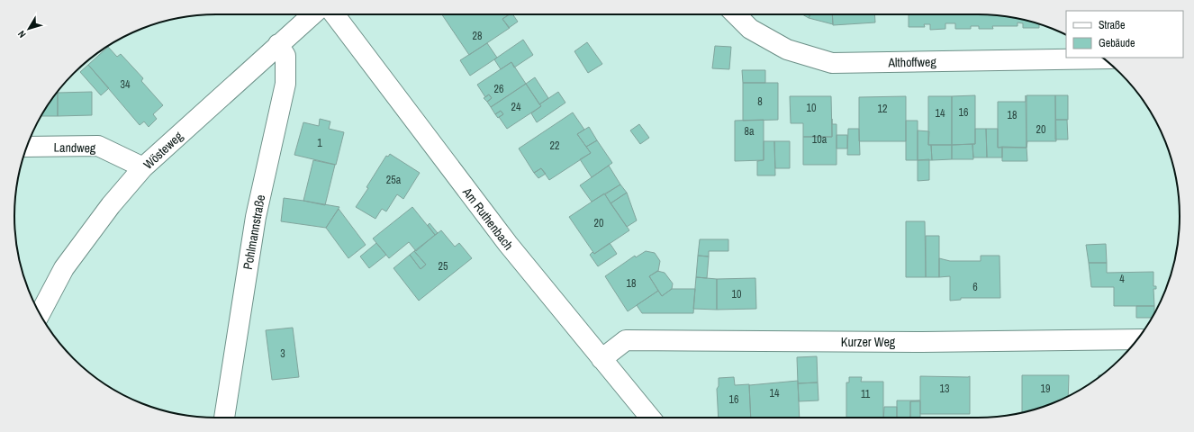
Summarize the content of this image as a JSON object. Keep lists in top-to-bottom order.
{
  "streets": {
    "street": [
      "Althoffweg",
      "Landweg",
      "Wösteweg",
      "Am Ruthenbach",
      "Pohlmannstraße",
      "Kurzer Weg"
    ]
  },
  "crossings": [
    ["Landweg", "Wösteweg"],
    ["Wösteweg", "Pohlmannstraße"],
    ["Am Ruthenbach", "Kurzer Weg"]
  ],
  "house_numbers": [
    "28",
    "34",
    "26",
    "8",
    "24",
    "10",
    "12",
    "16",
    "14",
    "18",
    "20",
    "8a",
    "10a",
    "1",
    "22",
    "25a",
    "20",
    "25",
    "4",
    "18",
    "6",
    "10",
    "3",
    "13",
    "19",
    "14",
    "11",
    "16"
  ],
  "legend": ["Straße", "Gebäude"],
  "north": "bottom left"
}
